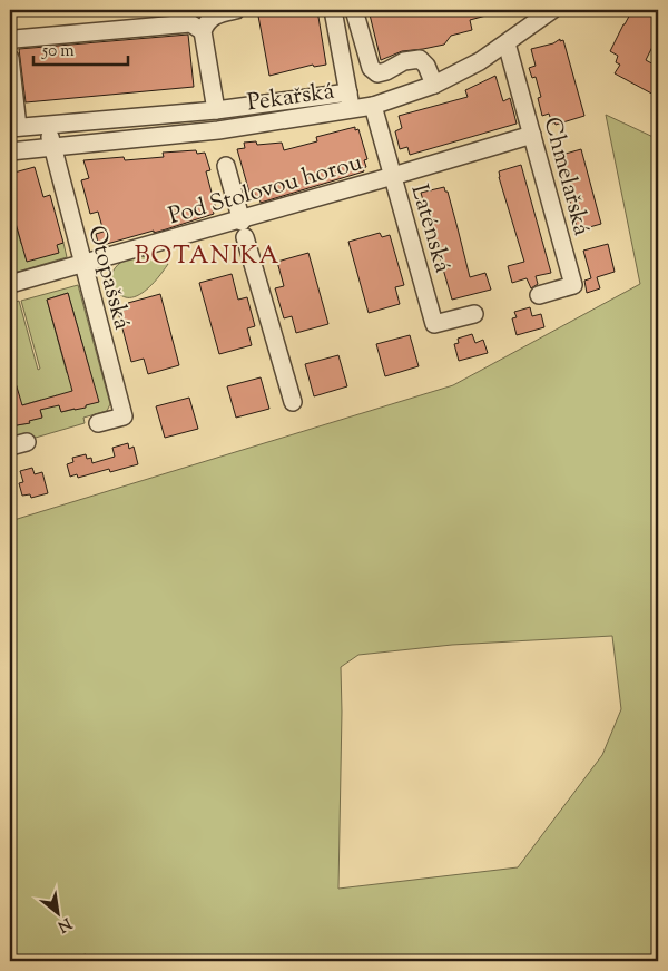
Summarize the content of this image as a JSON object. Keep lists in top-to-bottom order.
{
  "streets": {
    "street": [
      "Pekařská",
      "Chmelařská",
      "Pod Stolovou horou",
      "Laténská",
      "Otopašská"
    ]
  },
  "crossings": [
    ["Pekařská", "Chmelařská"],
    ["Pekařská", "Laténská"],
    ["Pekařská", "Otopašská"],
    ["Chmelařská", "Pod Stolovou horou"],
    ["Pod Stolovou horou", "Laténská"],
    ["Pod Stolovou horou", "Otopašská"]
  ],
  "districts": ["BOTANIKA"],
  "scale_bar": "50 m",
  "north": "bottom right"
}
